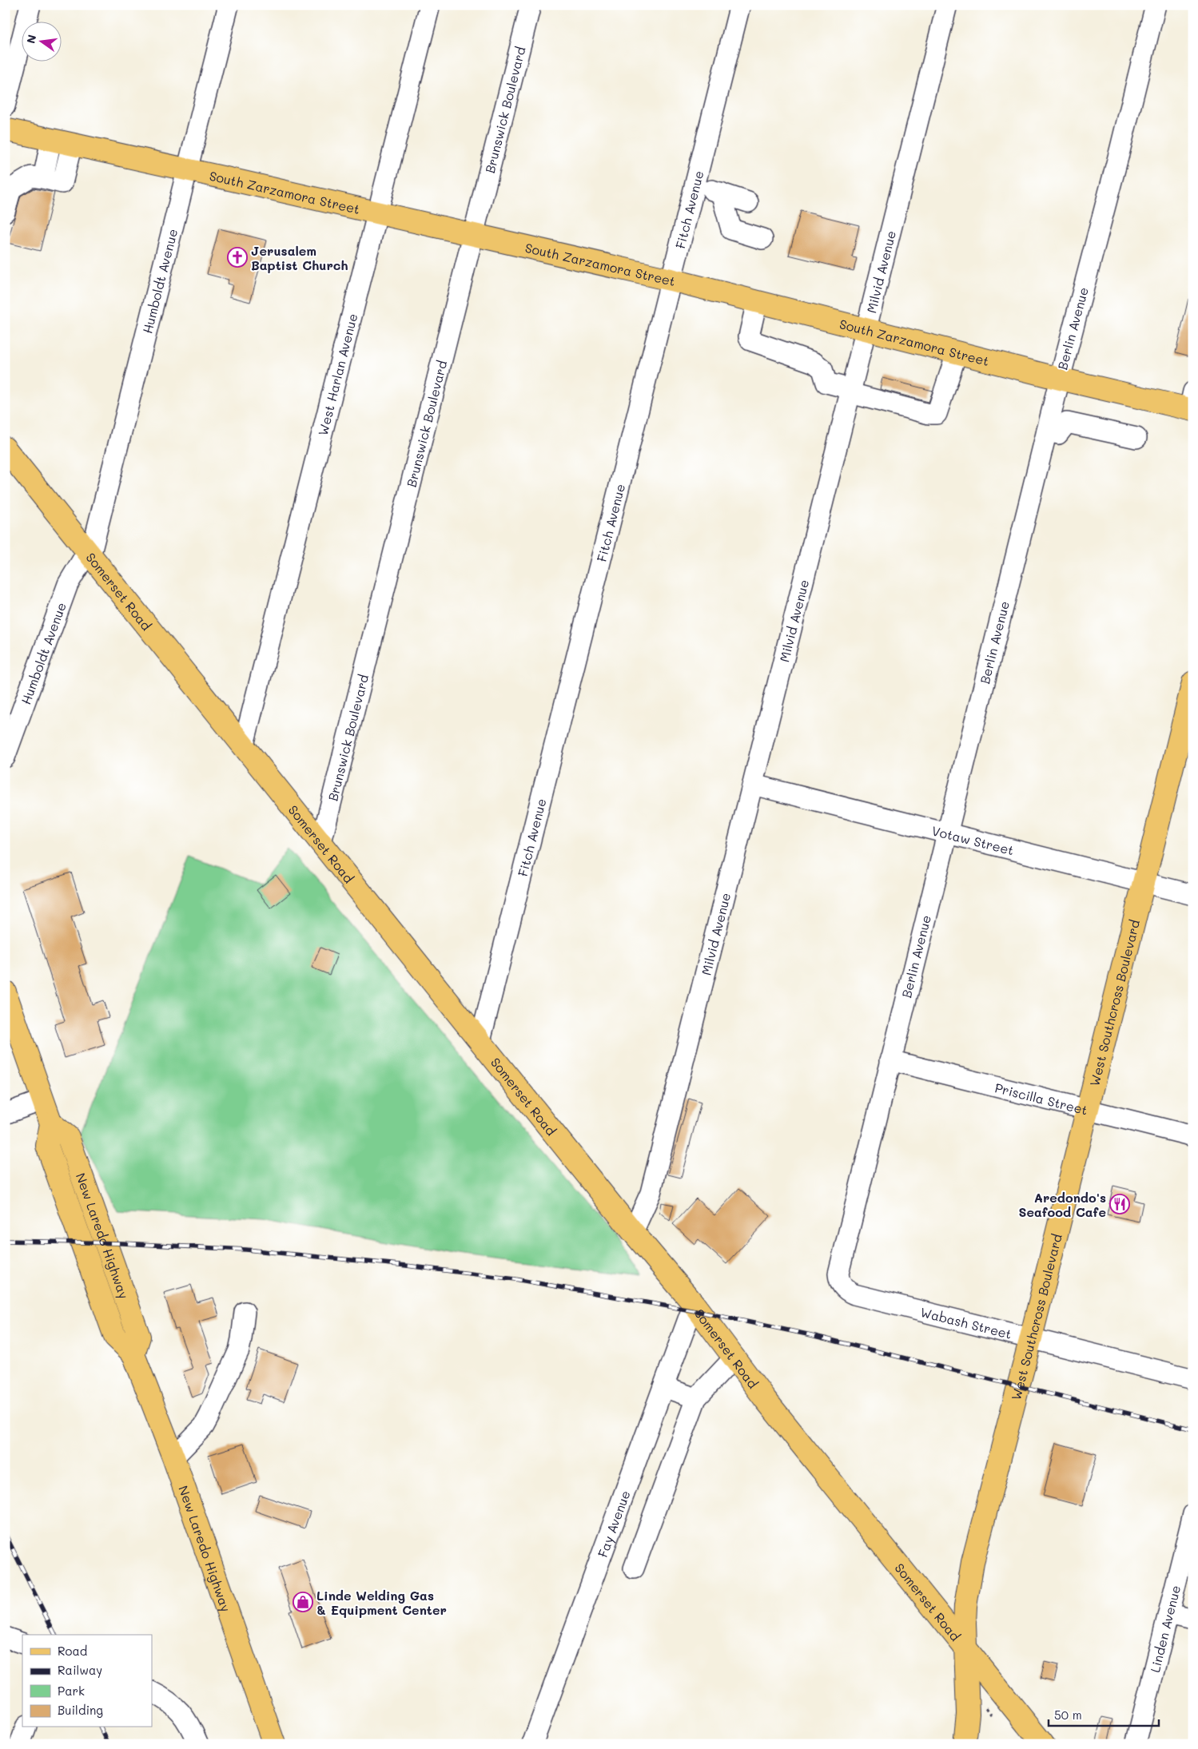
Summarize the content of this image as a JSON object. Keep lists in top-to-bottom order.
{
  "streets": {
    "main road": [
      "South Zarzamora Street",
      "Somerset Road",
      "West Southcross Boulevard",
      "New Laredo Highway"
    ],
    "street": [
      "Brunswick Boulevard",
      "Fitch Avenue",
      "Milvid Avenue",
      "Humboldt Avenue",
      "Berlin Avenue",
      "West Harlan Avenue",
      "Votaw Street",
      "Priscilla Street",
      "Wabash Street",
      "Fay Avenue",
      "Linden Avenue"
    ]
  },
  "crossings": [
    ["Brunswick Boulevard", "South Zarzamora Street"],
    ["Brunswick Boulevard", "Somerset Road"],
    ["South Zarzamora Street", "Fitch Avenue"],
    ["South Zarzamora Street", "Milvid Avenue"],
    ["South Zarzamora Street", "Humboldt Avenue"],
    ["South Zarzamora Street", "Berlin Avenue"],
    ["South Zarzamora Street", "West Harlan Avenue"],
    ["Fitch Avenue", "Somerset Road"],
    ["Milvid Avenue", "Somerset Road"],
    ["Milvid Avenue", "Votaw Street"],
    ["Humboldt Avenue", "Somerset Road"],
    ["Berlin Avenue", "Votaw Street"],
    ["Berlin Avenue", "Priscilla Street"],
    ["Berlin Avenue", "Wabash Street"],
    ["West Harlan Avenue", "Somerset Road"],
    ["Somerset Road", "West Southcross Boulevard"],
    ["Somerset Road", "Fay Avenue"],
    ["Votaw Street", "West Southcross Boulevard"],
    ["West Southcross Boulevard", "Priscilla Street"],
    ["West Southcross Boulevard", "Wabash Street"]
  ],
  "places": {
    "church": ["Jerusalem Baptist Church"],
    "restaurant": ["Aredondo's Seafood Cafe"],
    "shop": ["Linde Welding Gas & Equipment Center"]
  },
  "legend": [
    "Road",
    "Railway",
    "Park",
    "Building"
  ],
  "scale_bar": "50 m",
  "north": "left"
}
